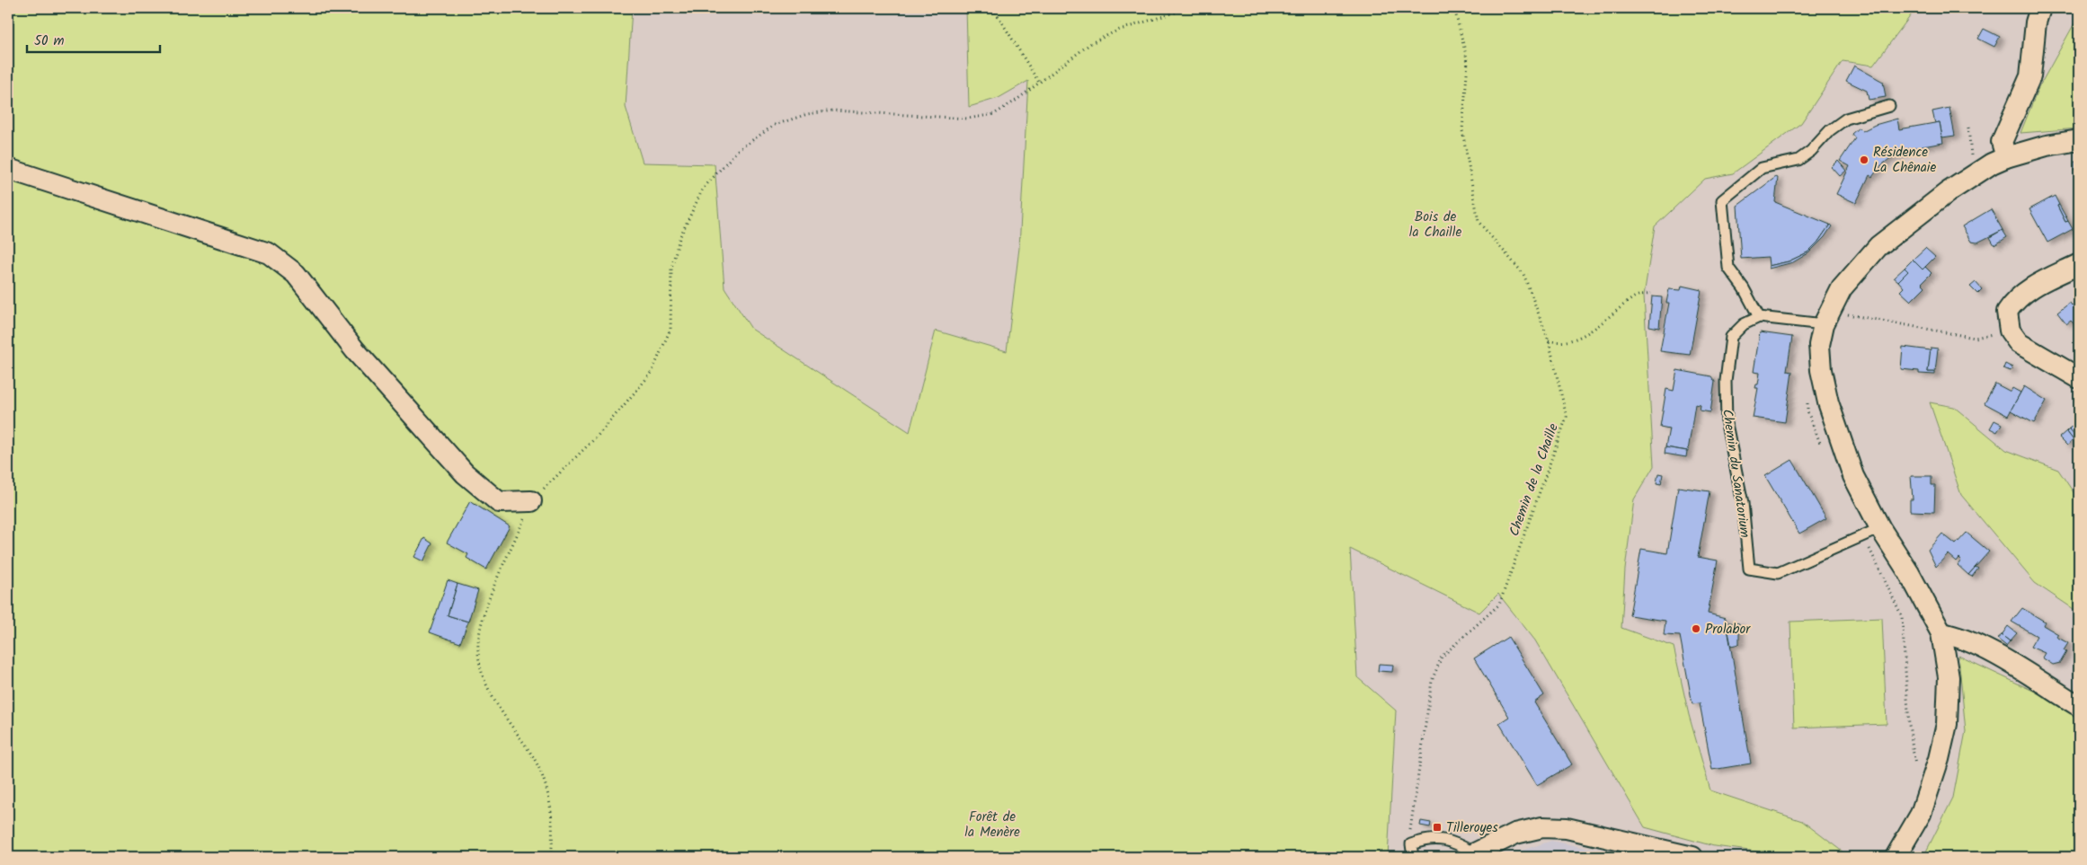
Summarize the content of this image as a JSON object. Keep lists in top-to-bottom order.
{
  "streets": {
    "lane": ["Chemin du Sanatorium"],
    "path": ["Chemin de la Chaille"]
  },
  "parks": ["Bois de la Chaille", "Forêt de la Menère"],
  "places": {
    "other": ["Résidence La Chênaie", "Prolabor"],
    "transit": ["Tilleroyes"]
  },
  "scale_bar": "50 m"
}
